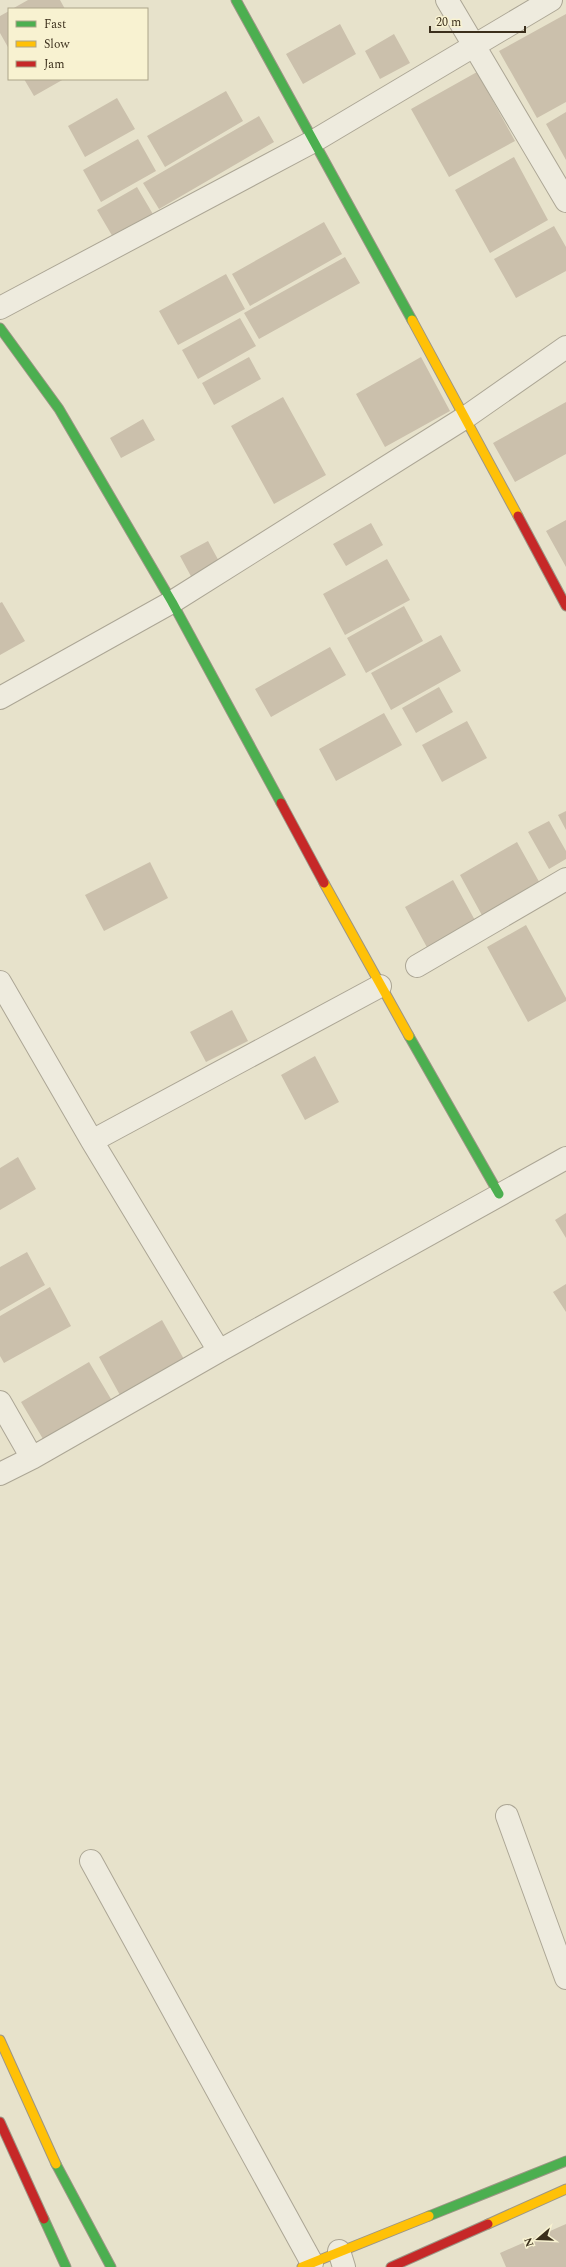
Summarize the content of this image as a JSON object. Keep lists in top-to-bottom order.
{
  "legend": ["Fast", "Slow", "Jam"],
  "scale_bar": "20 m",
  "north": "left"
}
